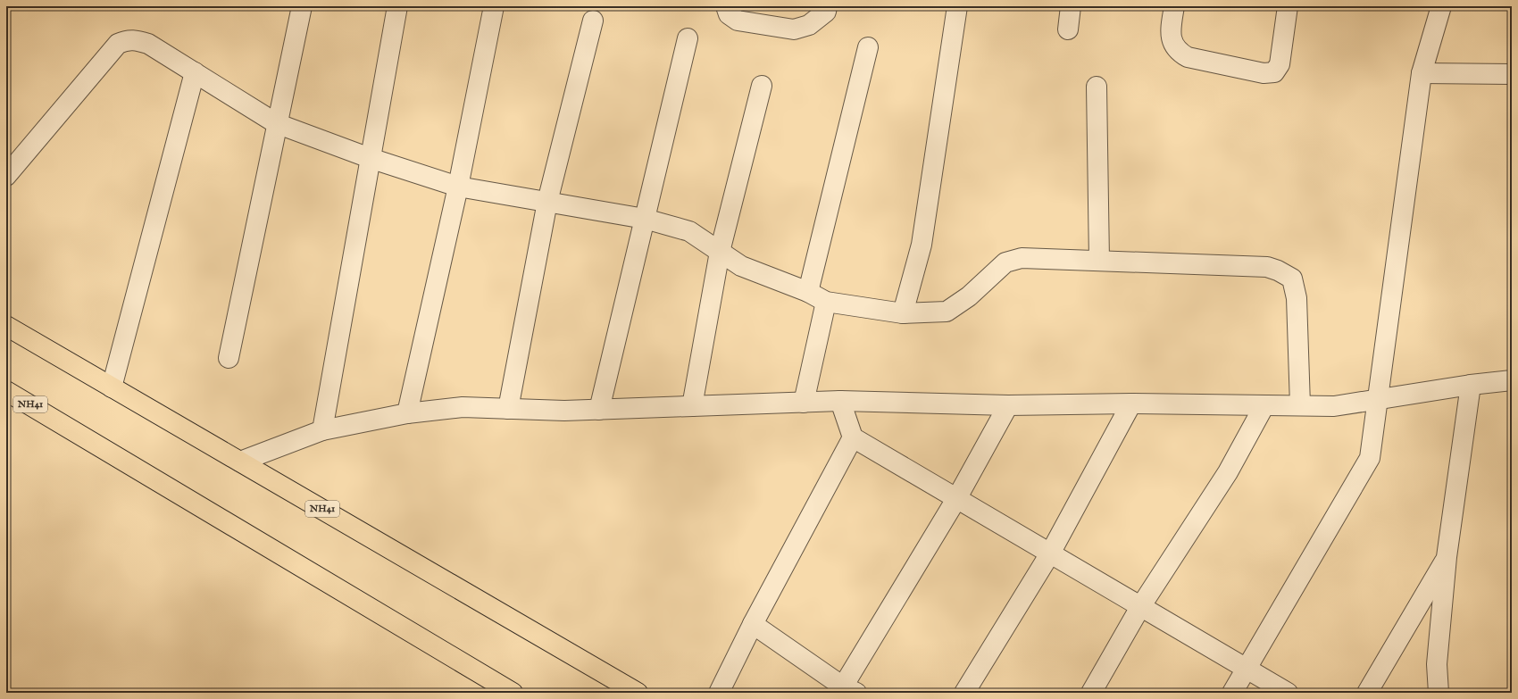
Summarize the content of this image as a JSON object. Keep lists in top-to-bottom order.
{
  "streets": {
    "highway": ["NH41"]
  }
}
